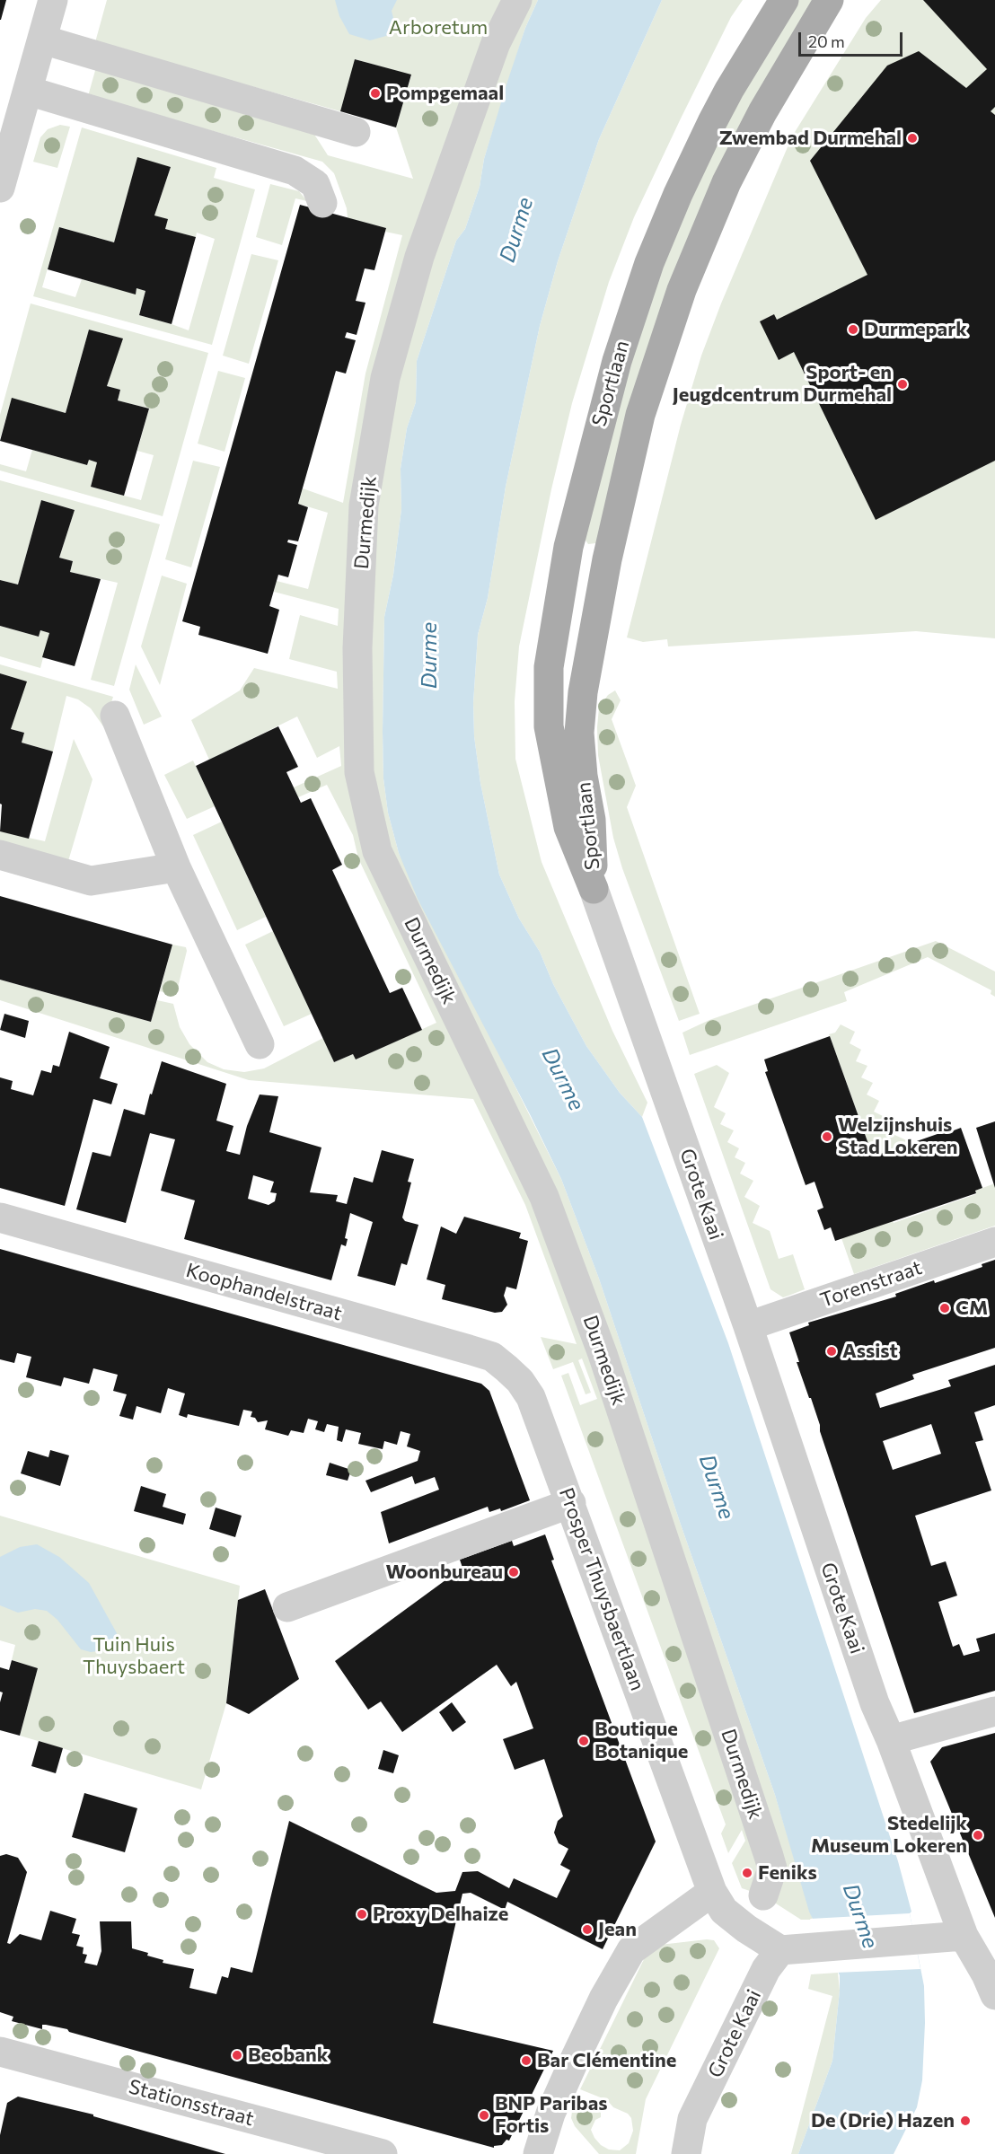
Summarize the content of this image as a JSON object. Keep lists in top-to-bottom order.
{
  "streets": {
    "main road": ["Sportlaan"],
    "street": [
      "Durmedijk",
      "Grote Kaai",
      "Torenstraat",
      "Koophandelstraat",
      "Prosper Thuysbaertlaan",
      "Stationsstraat"
    ]
  },
  "crossings": [
    ["Sportlaan", "Grote Kaai"],
    ["Grote Kaai", "Torenstraat"],
    ["Grote Kaai", "Prosper Thuysbaertlaan"],
    ["Koophandelstraat", "Prosper Thuysbaertlaan"]
  ],
  "water": ["Durme"],
  "parks": ["Arboretum", "Tuin Huis Thuysbaert"],
  "places": [
    "Pompgemaal",
    "Zwembad Durmehal",
    "Durmepark",
    "Sport- en Jeugdcentrum Durmehal",
    "Welzijnshuis Stad Lokeren",
    "CM",
    "Assist",
    "Woonbureau",
    "Boutique Botanique",
    "Stedelijk Museum Lokeren",
    "Feniks",
    "Proxy Delhaize",
    "Jean",
    "Beobank",
    "Bar Clémentine",
    "BNP Paribas Fortis",
    "De (Drie) Hazen"
  ],
  "scale_bar": "20 m"
}
